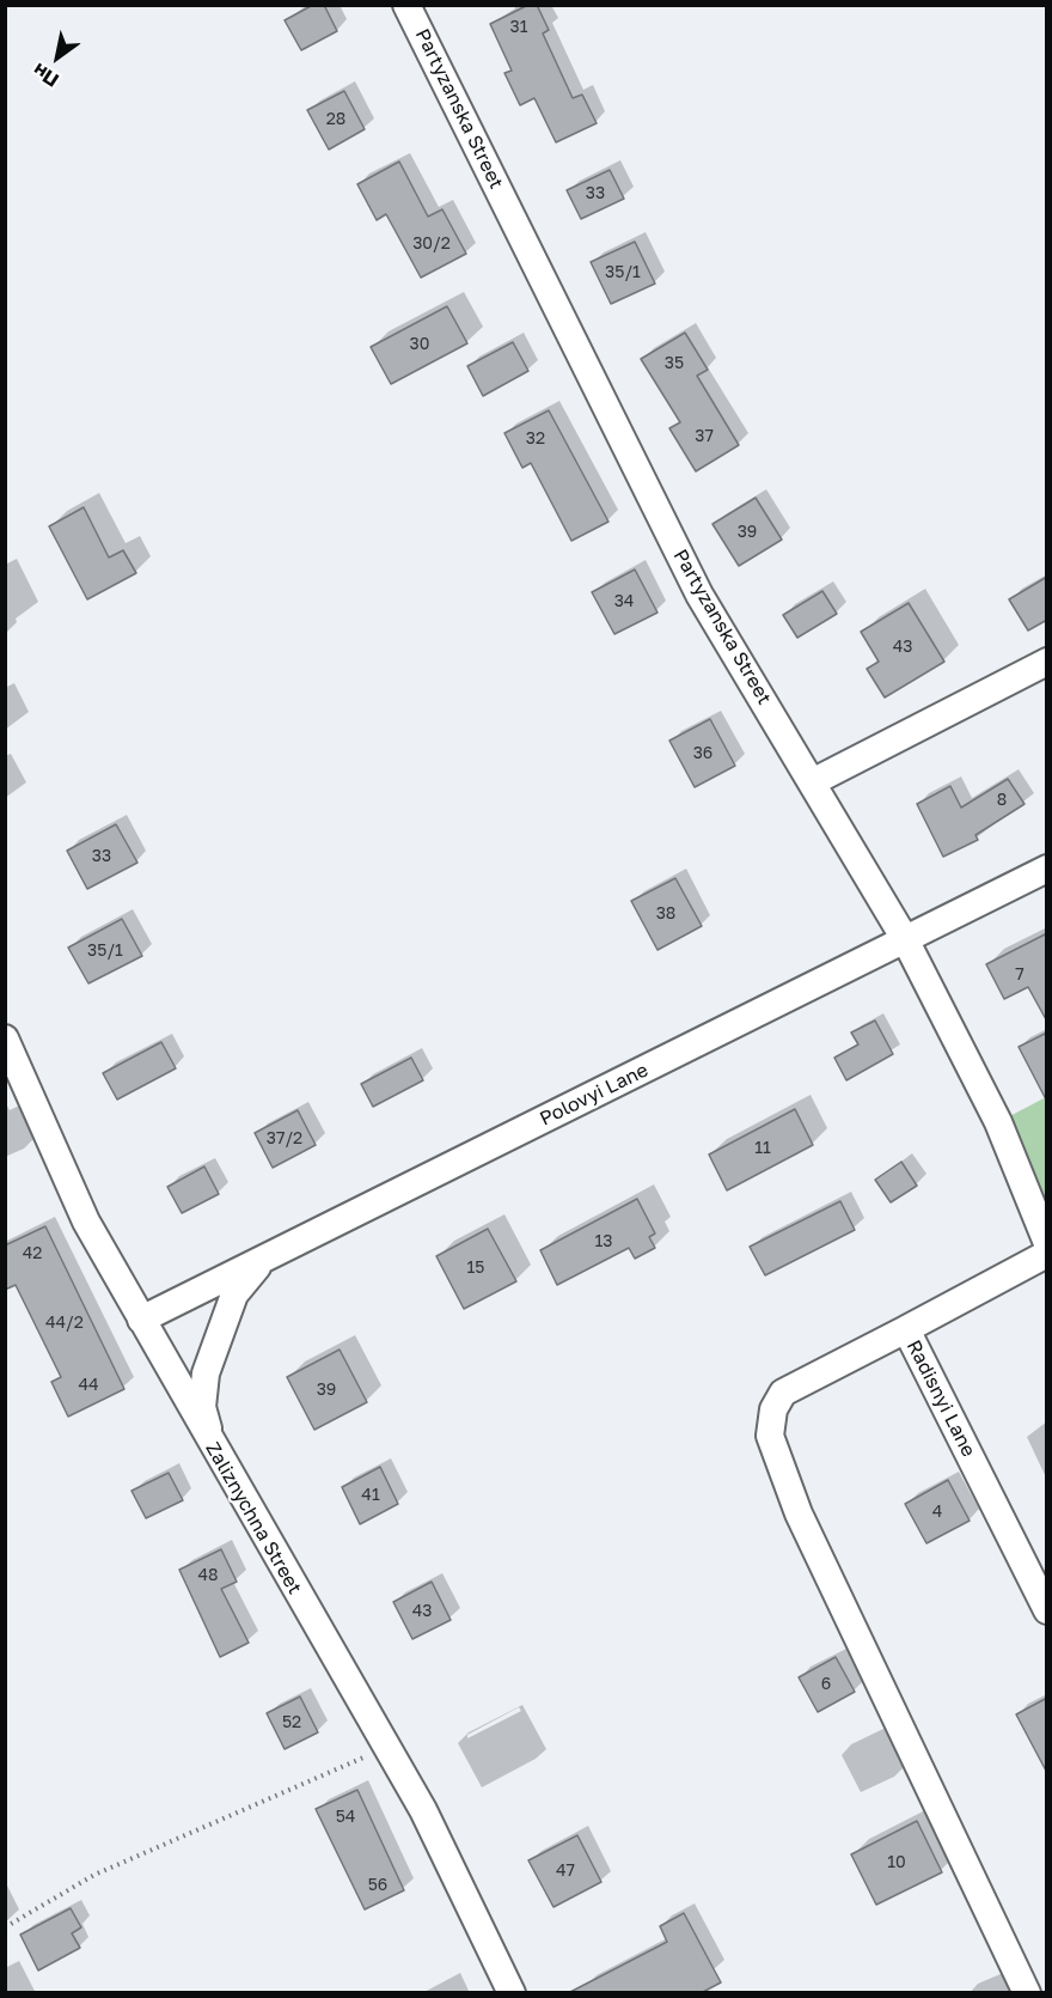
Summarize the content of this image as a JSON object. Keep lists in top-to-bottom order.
{
  "streets": {
    "street": [
      "Partyzanska Street",
      "Polovyi Lane",
      "Radisnyi Lane",
      "Zaliznychna Street"
    ]
  },
  "crossings": [
    ["Partyzanska Street", "Polovyi Lane"],
    ["Polovyi Lane", "Zaliznychna Street"]
  ],
  "house_numbers": [
    "31",
    "28",
    "33",
    "30/2",
    "35/1",
    "30",
    "35",
    "37",
    "32",
    "39",
    "34",
    "43",
    "36",
    "8",
    "33",
    "38",
    "35/1",
    "7",
    "37/2",
    "11",
    "13",
    "42",
    "15",
    "44/2",
    "44",
    "39",
    "41",
    "4",
    "48",
    "43",
    "6",
    "52",
    "54",
    "10",
    "47",
    "56"
  ],
  "north": "bottom left"
}
